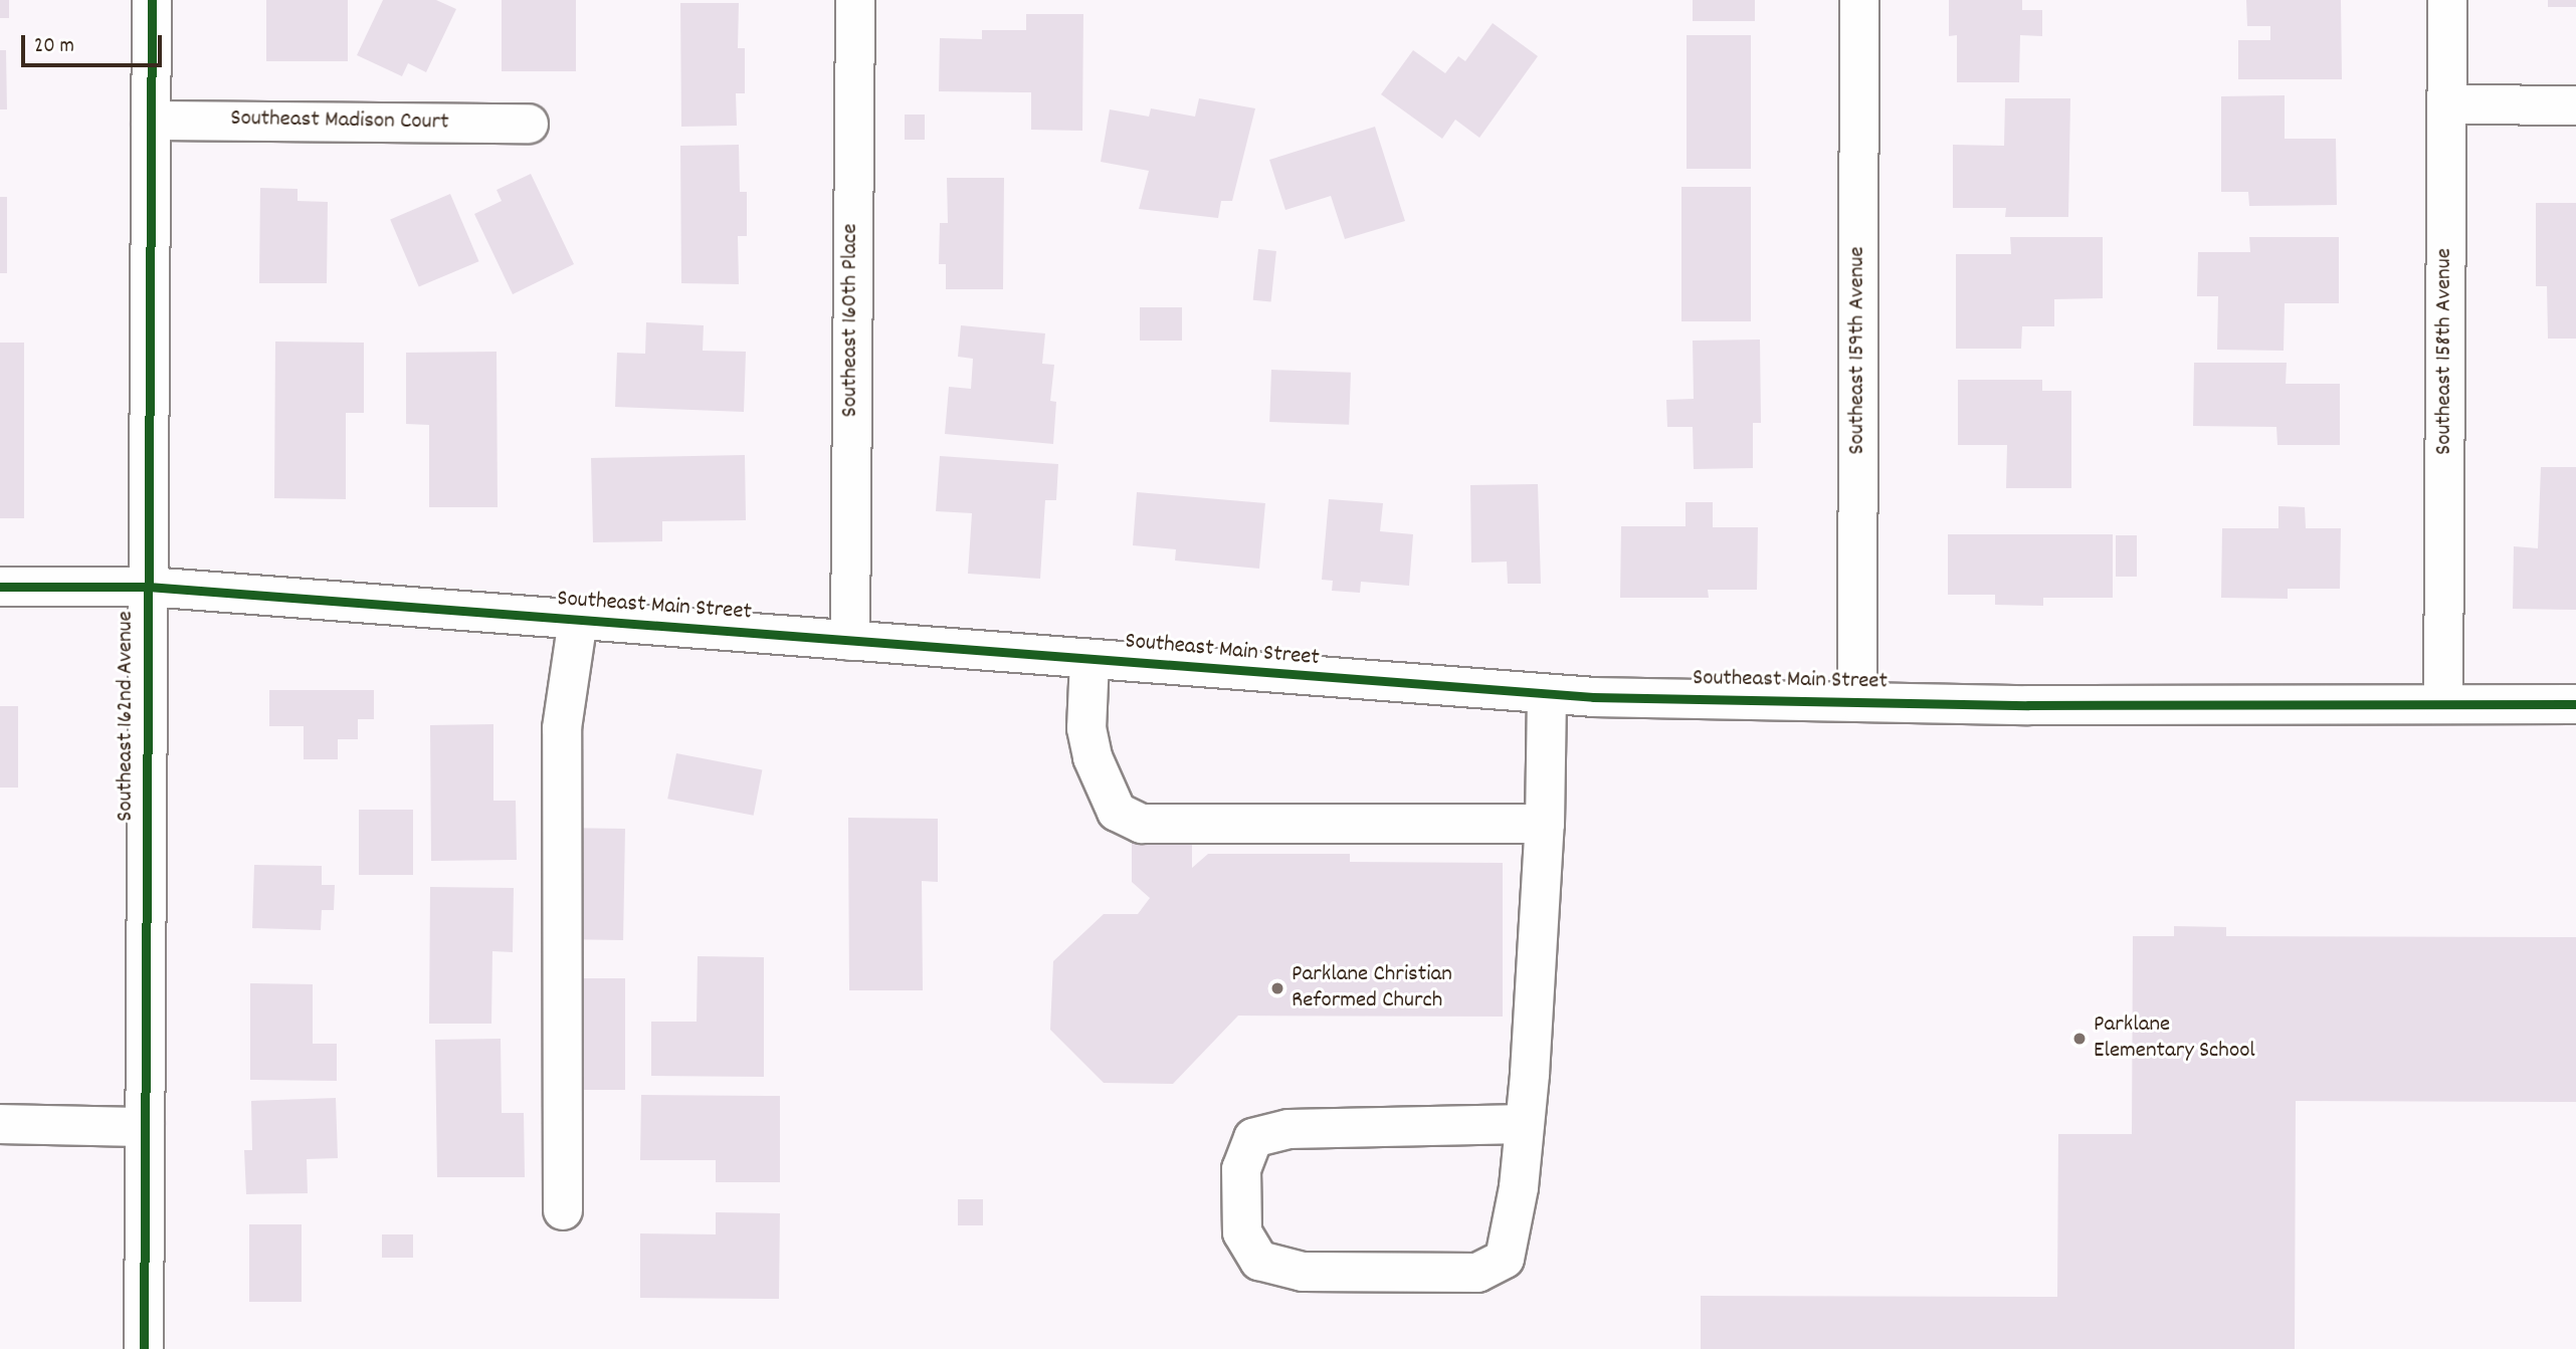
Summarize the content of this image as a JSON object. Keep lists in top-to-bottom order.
{
  "streets": {
    "street": [
      "Southeast Madison Court",
      "Southeast 160th Place",
      "Southeast 159th Avenue",
      "Southeast 158th Avenue",
      "Southeast Main Street",
      "Southeast 162nd Avenue"
    ]
  },
  "crossings": [
    ["Southeast Madison Court", "Southeast 162nd Avenue"],
    ["Southeast 160th Place", "Southeast Main Street"],
    ["Southeast 159th Avenue", "Southeast Main Street"],
    ["Southeast 158th Avenue", "Southeast Main Street"],
    ["Southeast Main Street", "Southeast 162nd Avenue"]
  ],
  "places": ["Parklane Christian Reformed Church", "Parklane Elementary School"],
  "scale_bar": "20 m"
}
